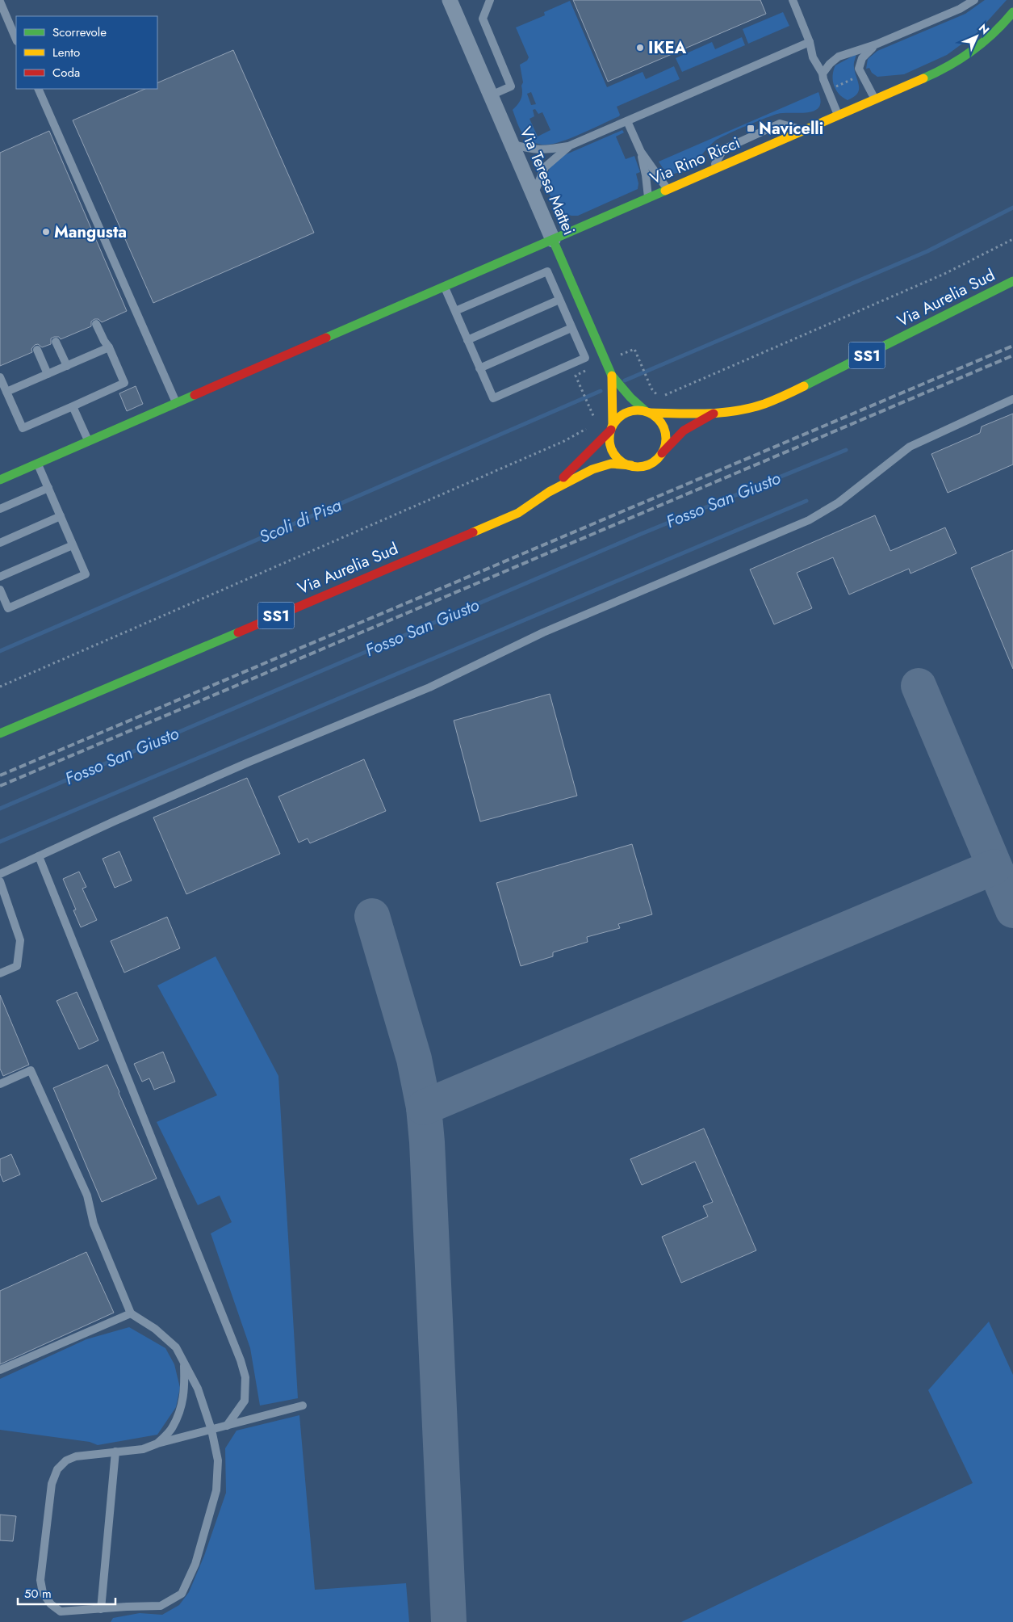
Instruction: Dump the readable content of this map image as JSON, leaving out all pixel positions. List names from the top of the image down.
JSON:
{
  "streets": {
    "main road": [
      "Via Rino Ricci",
      "Via Teresa Mattei",
      "Via Aurelia Sud",
      "SS1"
    ]
  },
  "crossings": [
    ["Via Rino Ricci", "Via Teresa Mattei"],
    ["Via Aurelia Sud", "SS1"]
  ],
  "water": ["Fosso San Giusto", "Scoli di Pisa"],
  "places": {
    "other": ["IKEA", "Mangusta"],
    "transit": ["Navicelli"]
  },
  "legend": ["Scorrevole", "Lento", "Coda"],
  "scale_bar": "50 m",
  "north": "top right"
}
